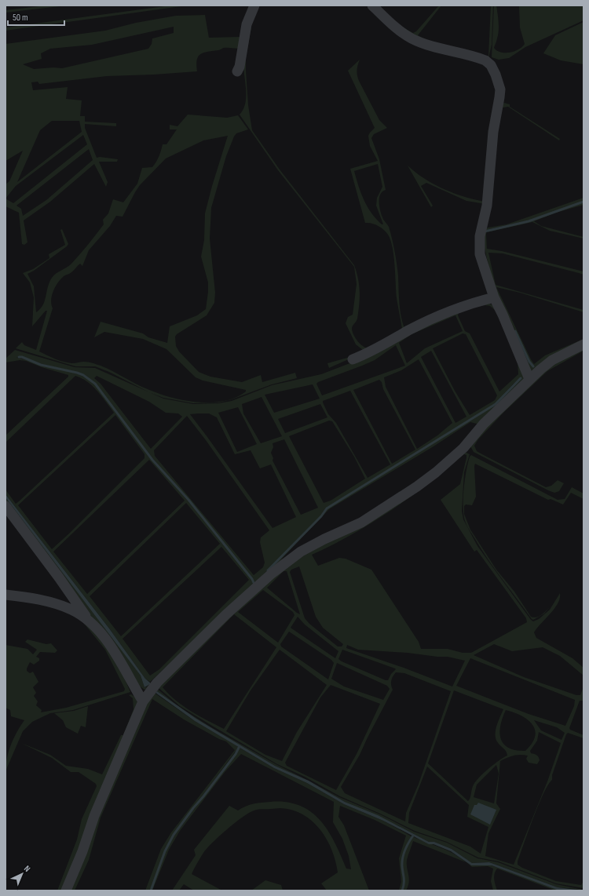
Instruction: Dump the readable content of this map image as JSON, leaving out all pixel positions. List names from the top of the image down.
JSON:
{
  "scale_bar": "50 m",
  "north": "top right"
}
